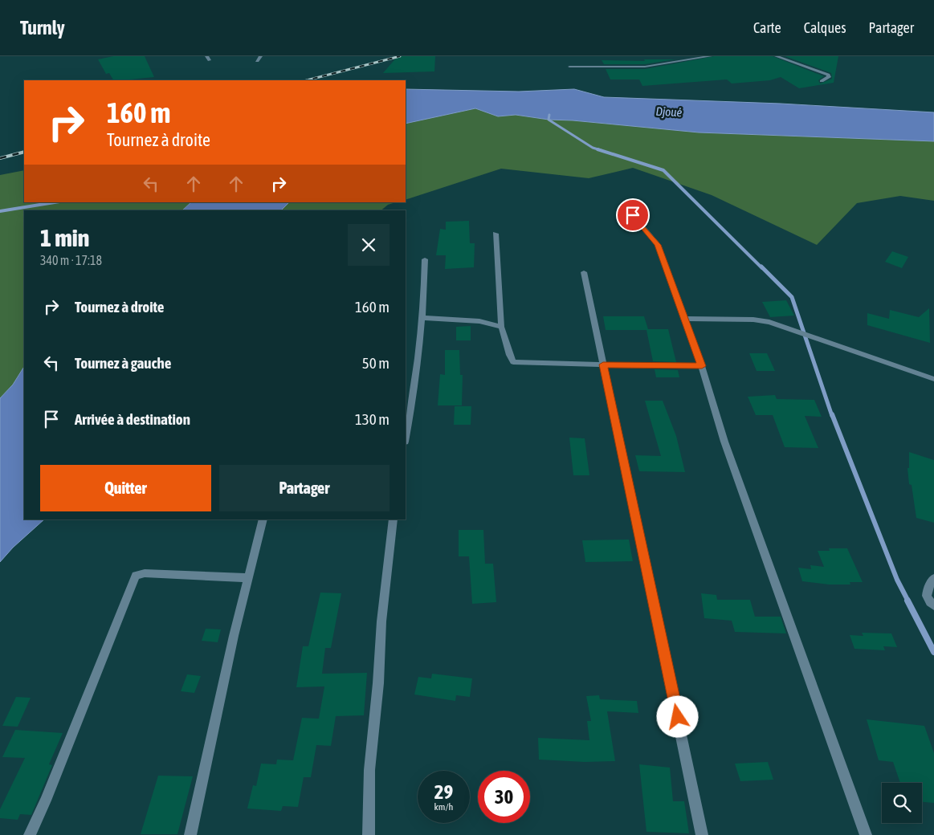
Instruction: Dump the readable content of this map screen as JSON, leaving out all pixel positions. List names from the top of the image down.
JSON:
{
  "water": ["Djoué"],
  "page": {
    "header": "Turnly",
    "nav": ["Carte", "Calques", "Partager"],
    "turn": ["160 m", "Tournez à droite"],
    "heading": ["1 min", "340 m · 17:18"],
    "list": [
      {
        "name": "Tournez à droite",
        "value": "160 m"
      },
      {
        "name": "Tournez à gauche",
        "value": "50 m"
      },
      {
        "name": "Arrivée à destination",
        "value": "130 m"
      }
    ],
    "buttons": ["Quitter", "Partager"],
    "speed": "29 km/h",
    "limit": "30"
  }
}
